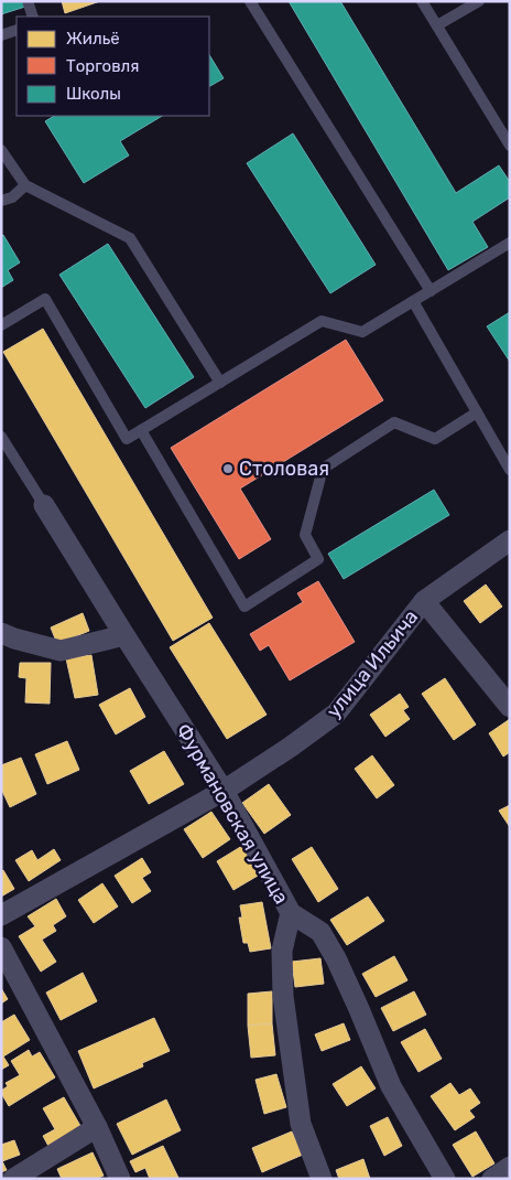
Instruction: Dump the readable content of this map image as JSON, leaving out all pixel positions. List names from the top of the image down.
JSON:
{
  "streets": {
    "street": ["улица Ильича", "Фурмановская улица"]
  },
  "crossings": [
    ["улица Ильича", "Фурмановская улица"]
  ],
  "places": ["Столовая"],
  "legend": ["Жильё", "Торговля", "Школы"]
}
